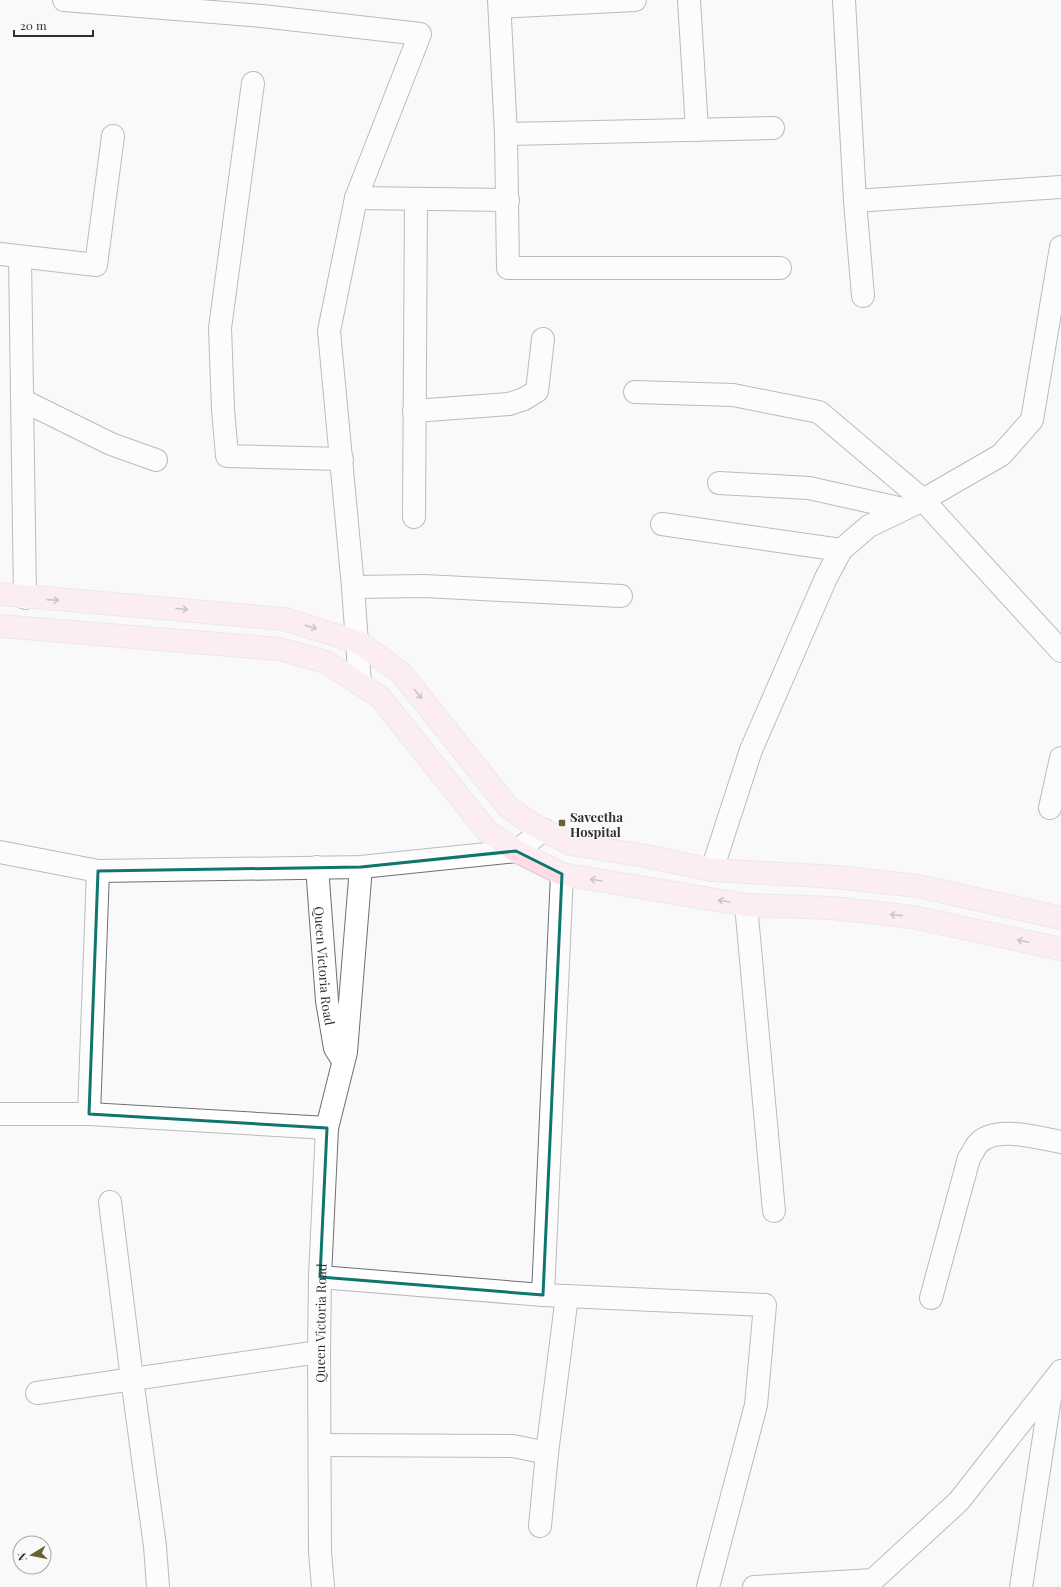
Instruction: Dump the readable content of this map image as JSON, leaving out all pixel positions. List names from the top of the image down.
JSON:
{
  "streets": {
    "street": ["Queen Victoria Road"]
  },
  "places": {
    "transit": ["Saveetha Hospital"]
  },
  "scale_bar": "20 m",
  "north": "left"
}
